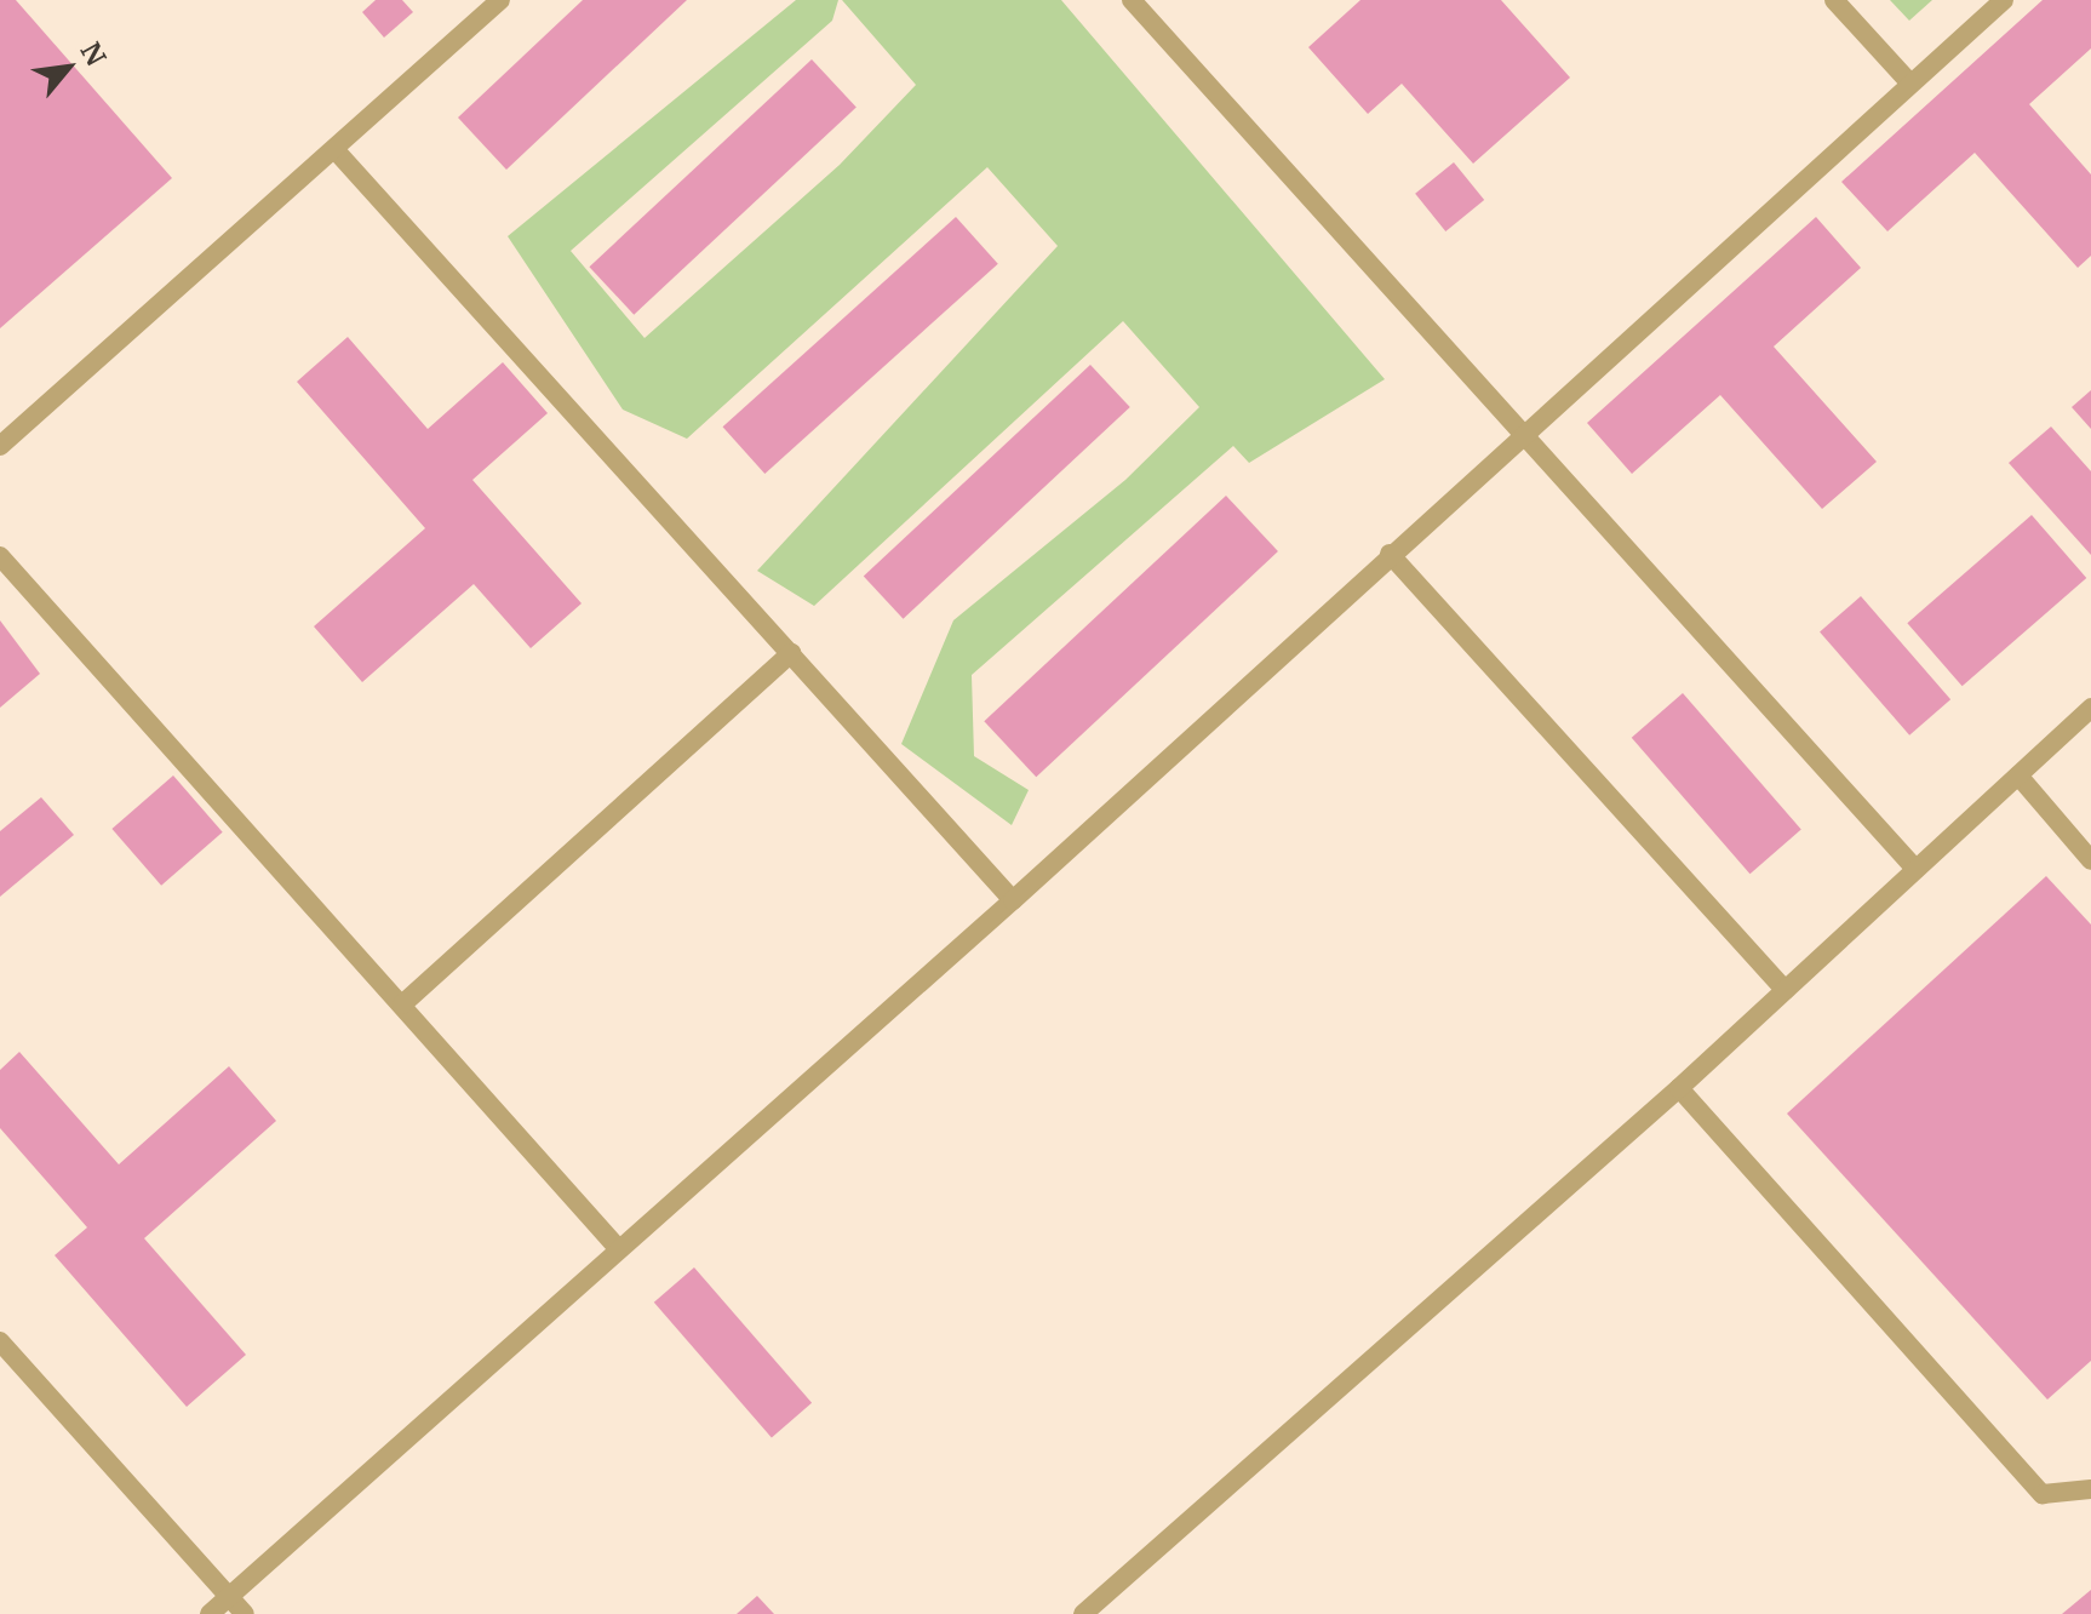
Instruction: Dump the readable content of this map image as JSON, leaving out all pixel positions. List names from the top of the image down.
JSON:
{
  "north": "top right"
}
